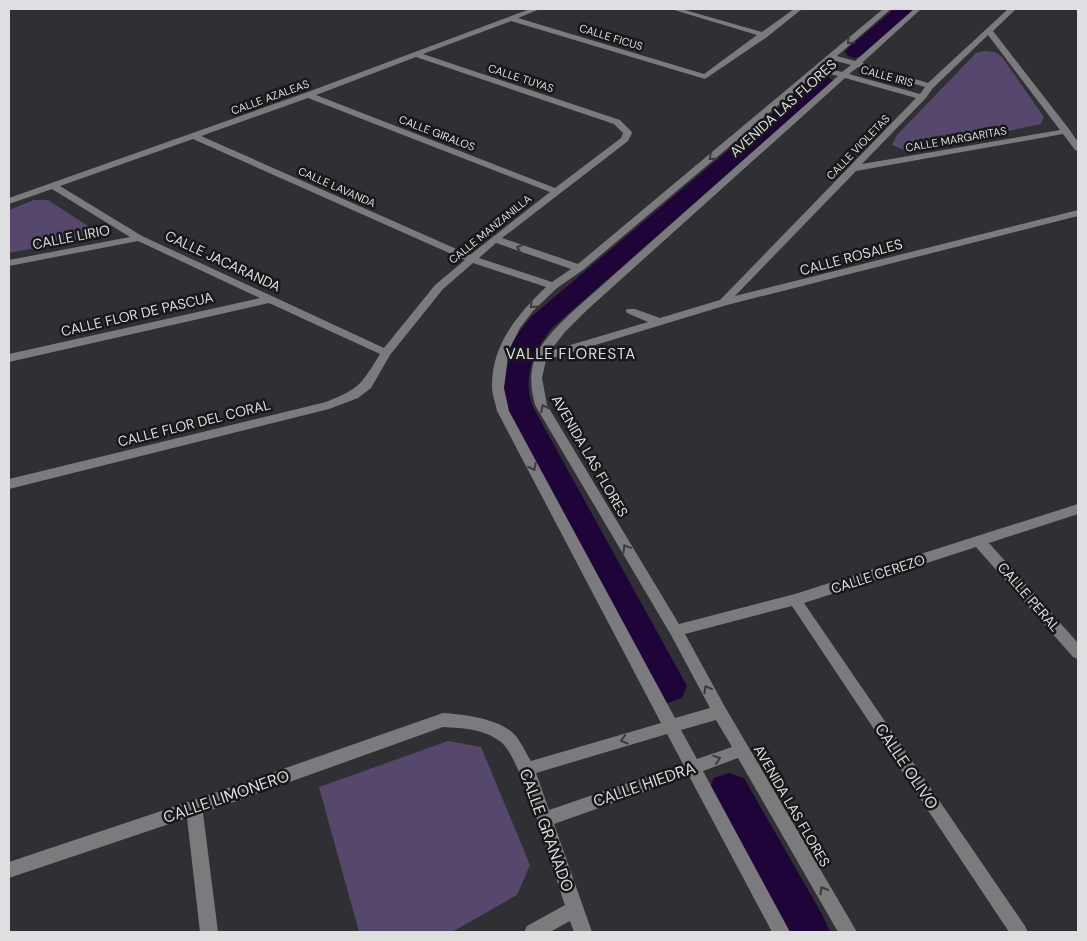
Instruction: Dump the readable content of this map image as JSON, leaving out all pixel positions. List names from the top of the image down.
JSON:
{
  "streets": {
    "street": [
      "CALLE FICUS",
      "CALLE IRIS",
      "CALLE TUYAS",
      "CALLE AZALEAS",
      "AVENIDA LAS FLORES",
      "CALLE GIRALOS",
      "CALLE MARGARITAS",
      "CALLE VIOLETAS",
      "CALLE LAVANDA",
      "CALLE MANZANILLA",
      "CALLE LIRIO",
      "CALLE ROSALES",
      "CALLE JACARANDA",
      "CALLE FLOR DE PASCUA",
      "CALLE FLOR DEL CORAL",
      "CALLE CEREZO",
      "CALLE PERAL",
      "CALLE OLIVO",
      "CALLE HIEDRA",
      "CALLE LIMONERO",
      "CALLE GRANADO"
    ]
  },
  "crossings": [
    ["CALLE FICUS", "CALLE AZALEAS"],
    ["CALLE IRIS", "AVENIDA LAS FLORES"],
    ["CALLE IRIS", "CALLE VIOLETAS"],
    ["CALLE TUYAS", "CALLE AZALEAS"],
    ["CALLE TUYAS", "CALLE MANZANILLA"],
    ["CALLE AZALEAS", "CALLE GIRALOS"],
    ["CALLE AZALEAS", "CALLE LAVANDA"],
    ["CALLE AZALEAS", "CALLE JACARANDA"],
    ["AVENIDA LAS FLORES", "CALLE LAVANDA"],
    ["AVENIDA LAS FLORES", "CALLE ROSALES"],
    ["AVENIDA LAS FLORES", "CALLE CEREZO"],
    ["AVENIDA LAS FLORES", "CALLE HIEDRA"],
    ["CALLE GIRALOS", "CALLE MANZANILLA"],
    ["CALLE MARGARITAS", "CALLE VIOLETAS"],
    ["CALLE VIOLETAS", "CALLE ROSALES"],
    ["CALLE LAVANDA", "CALLE MANZANILLA"],
    ["CALLE MANZANILLA", "CALLE JACARANDA"],
    ["CALLE MANZANILLA", "CALLE FLOR DEL CORAL"],
    ["CALLE LIRIO", "CALLE JACARANDA"],
    ["CALLE JACARANDA", "CALLE FLOR DE PASCUA"],
    ["CALLE CEREZO", "CALLE PERAL"],
    ["CALLE CEREZO", "CALLE OLIVO"],
    ["CALLE HIEDRA", "CALLE GRANADO"],
    ["CALLE LIMONERO", "CALLE GRANADO"]
  ],
  "districts": ["VALLE FLORESTA"]
}
